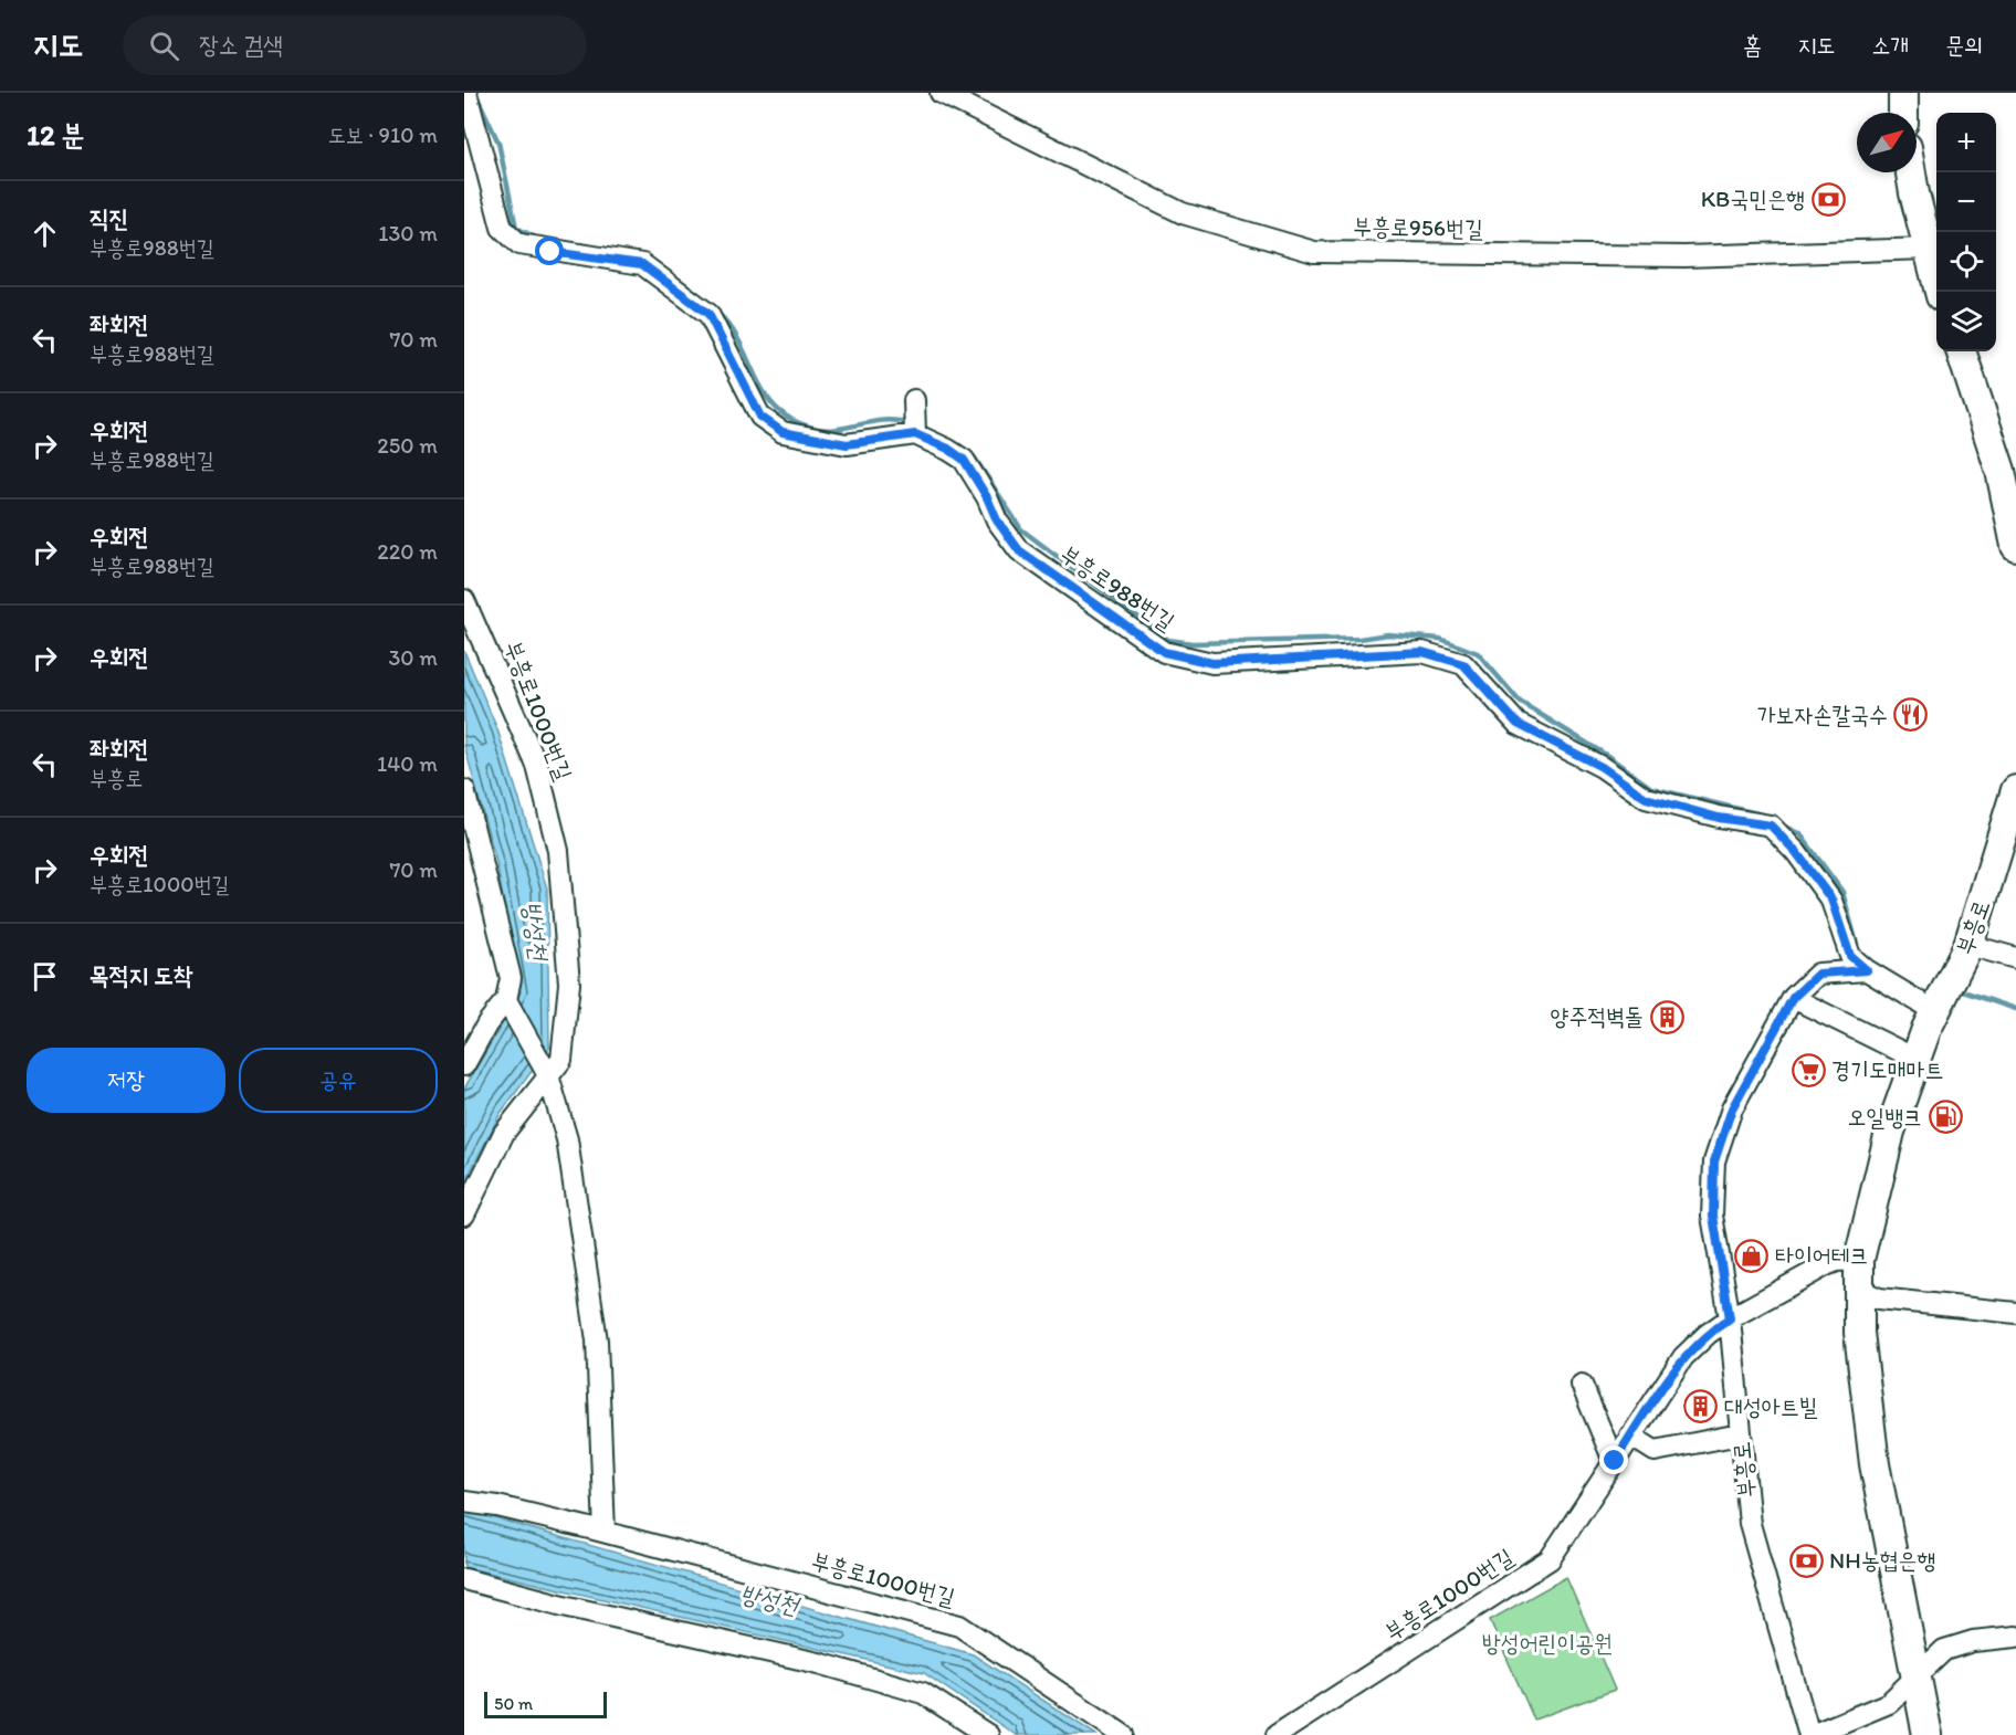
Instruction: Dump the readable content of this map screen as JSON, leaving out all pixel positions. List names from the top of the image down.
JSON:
{
  "streets": {
    "main road": ["부흥로"],
    "street": ["부흥로956번길", "부흥로988번길", "부흥로1000번길"]
  },
  "crossings": [
    ["부흥로988번길", "부흥로"],
    ["부흥로1000번길", "부흥로"]
  ],
  "water": ["방성천"],
  "parks": ["방성어린이공원"],
  "places": {
    "bank": ["KB국민은행", "NH농협은행"],
    "restaurant": ["가보자손칼국수"],
    "building": ["양주적벽돌", "대성아트빌"],
    "supermarket": ["경기도매마트"],
    "fuel station": ["오일뱅크"],
    "shop": ["타이어테크"]
  },
  "scale_bar": "50 m",
  "north": "top right",
  "page": {
    "header": "지도",
    "search": "장소 검색",
    "nav": [
      "홈",
      "지도",
      "소개",
      "문의"
    ],
    "heading": ["12 분", "도보 · 910 m"],
    "map_buttons": ["+", "−"],
    "list": [
      ["직진", "부흥로988번길", "130 m"],
      ["좌회전", "부흥로988번길", "70 m"],
      ["우회전", "부흥로988번길", "250 m"],
      ["우회전", "부흥로988번길", "220 m"],
      ["우회전", "30 m"],
      ["좌회전", "부흥로", "140 m"],
      ["우회전", "부흥로1000번길", "70 m"],
      "목적지 도착"
    ],
    "buttons": ["저장", "공유"],
    "scale": "50 m"
  }
}
